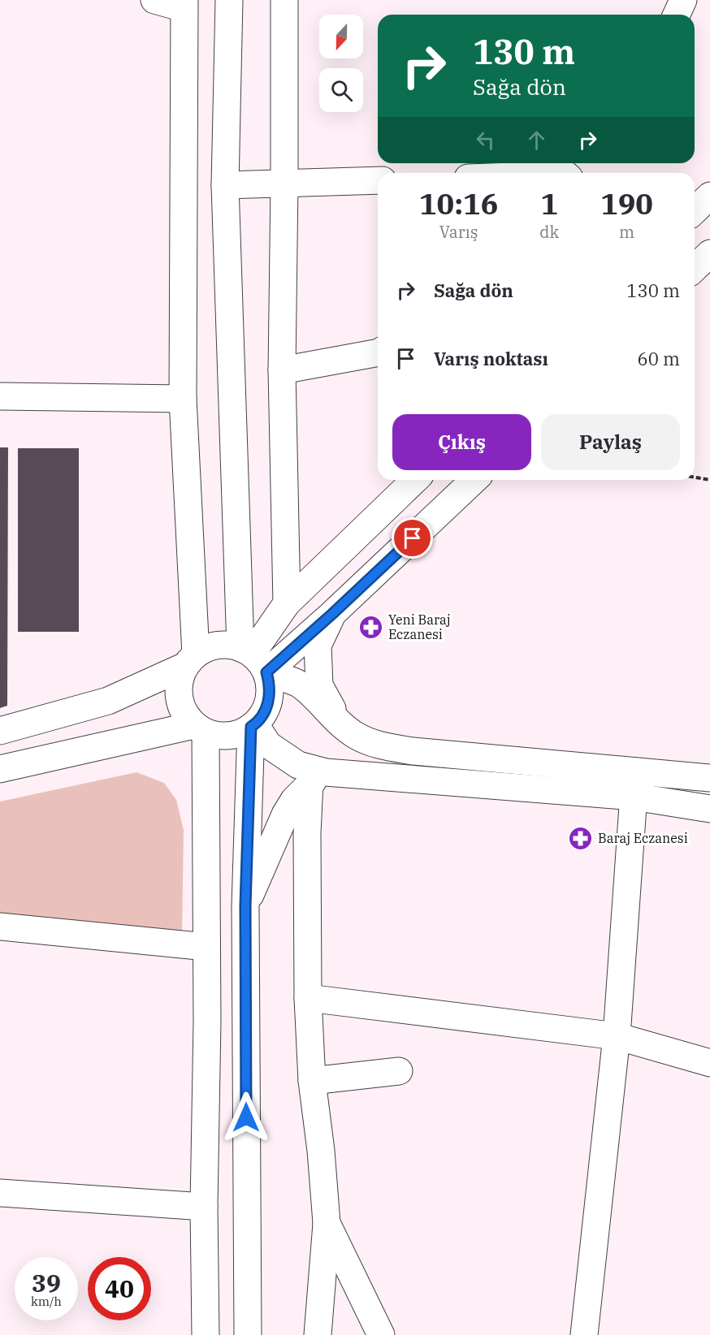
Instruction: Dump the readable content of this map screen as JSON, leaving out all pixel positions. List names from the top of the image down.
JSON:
{
  "places": {
    "pharmacy": ["Yeni Baraj Eczanesi", "Baraj Eczanesi"]
  },
  "north": "bottom",
  "page": {
    "turn": ["130 m", "Sağa dön"],
    "eta": [
      "10:16",
      "Varış",
      "1",
      "dk",
      "190",
      "m"
    ],
    "list": [
      {
        "name": "Sağa dön",
        "value": "130 m"
      },
      {
        "name": "Varış noktası",
        "value": "60 m"
      }
    ],
    "buttons": ["Çıkış", "Paylaş"],
    "speed": "39 km/h",
    "limit": "40"
  }
}
